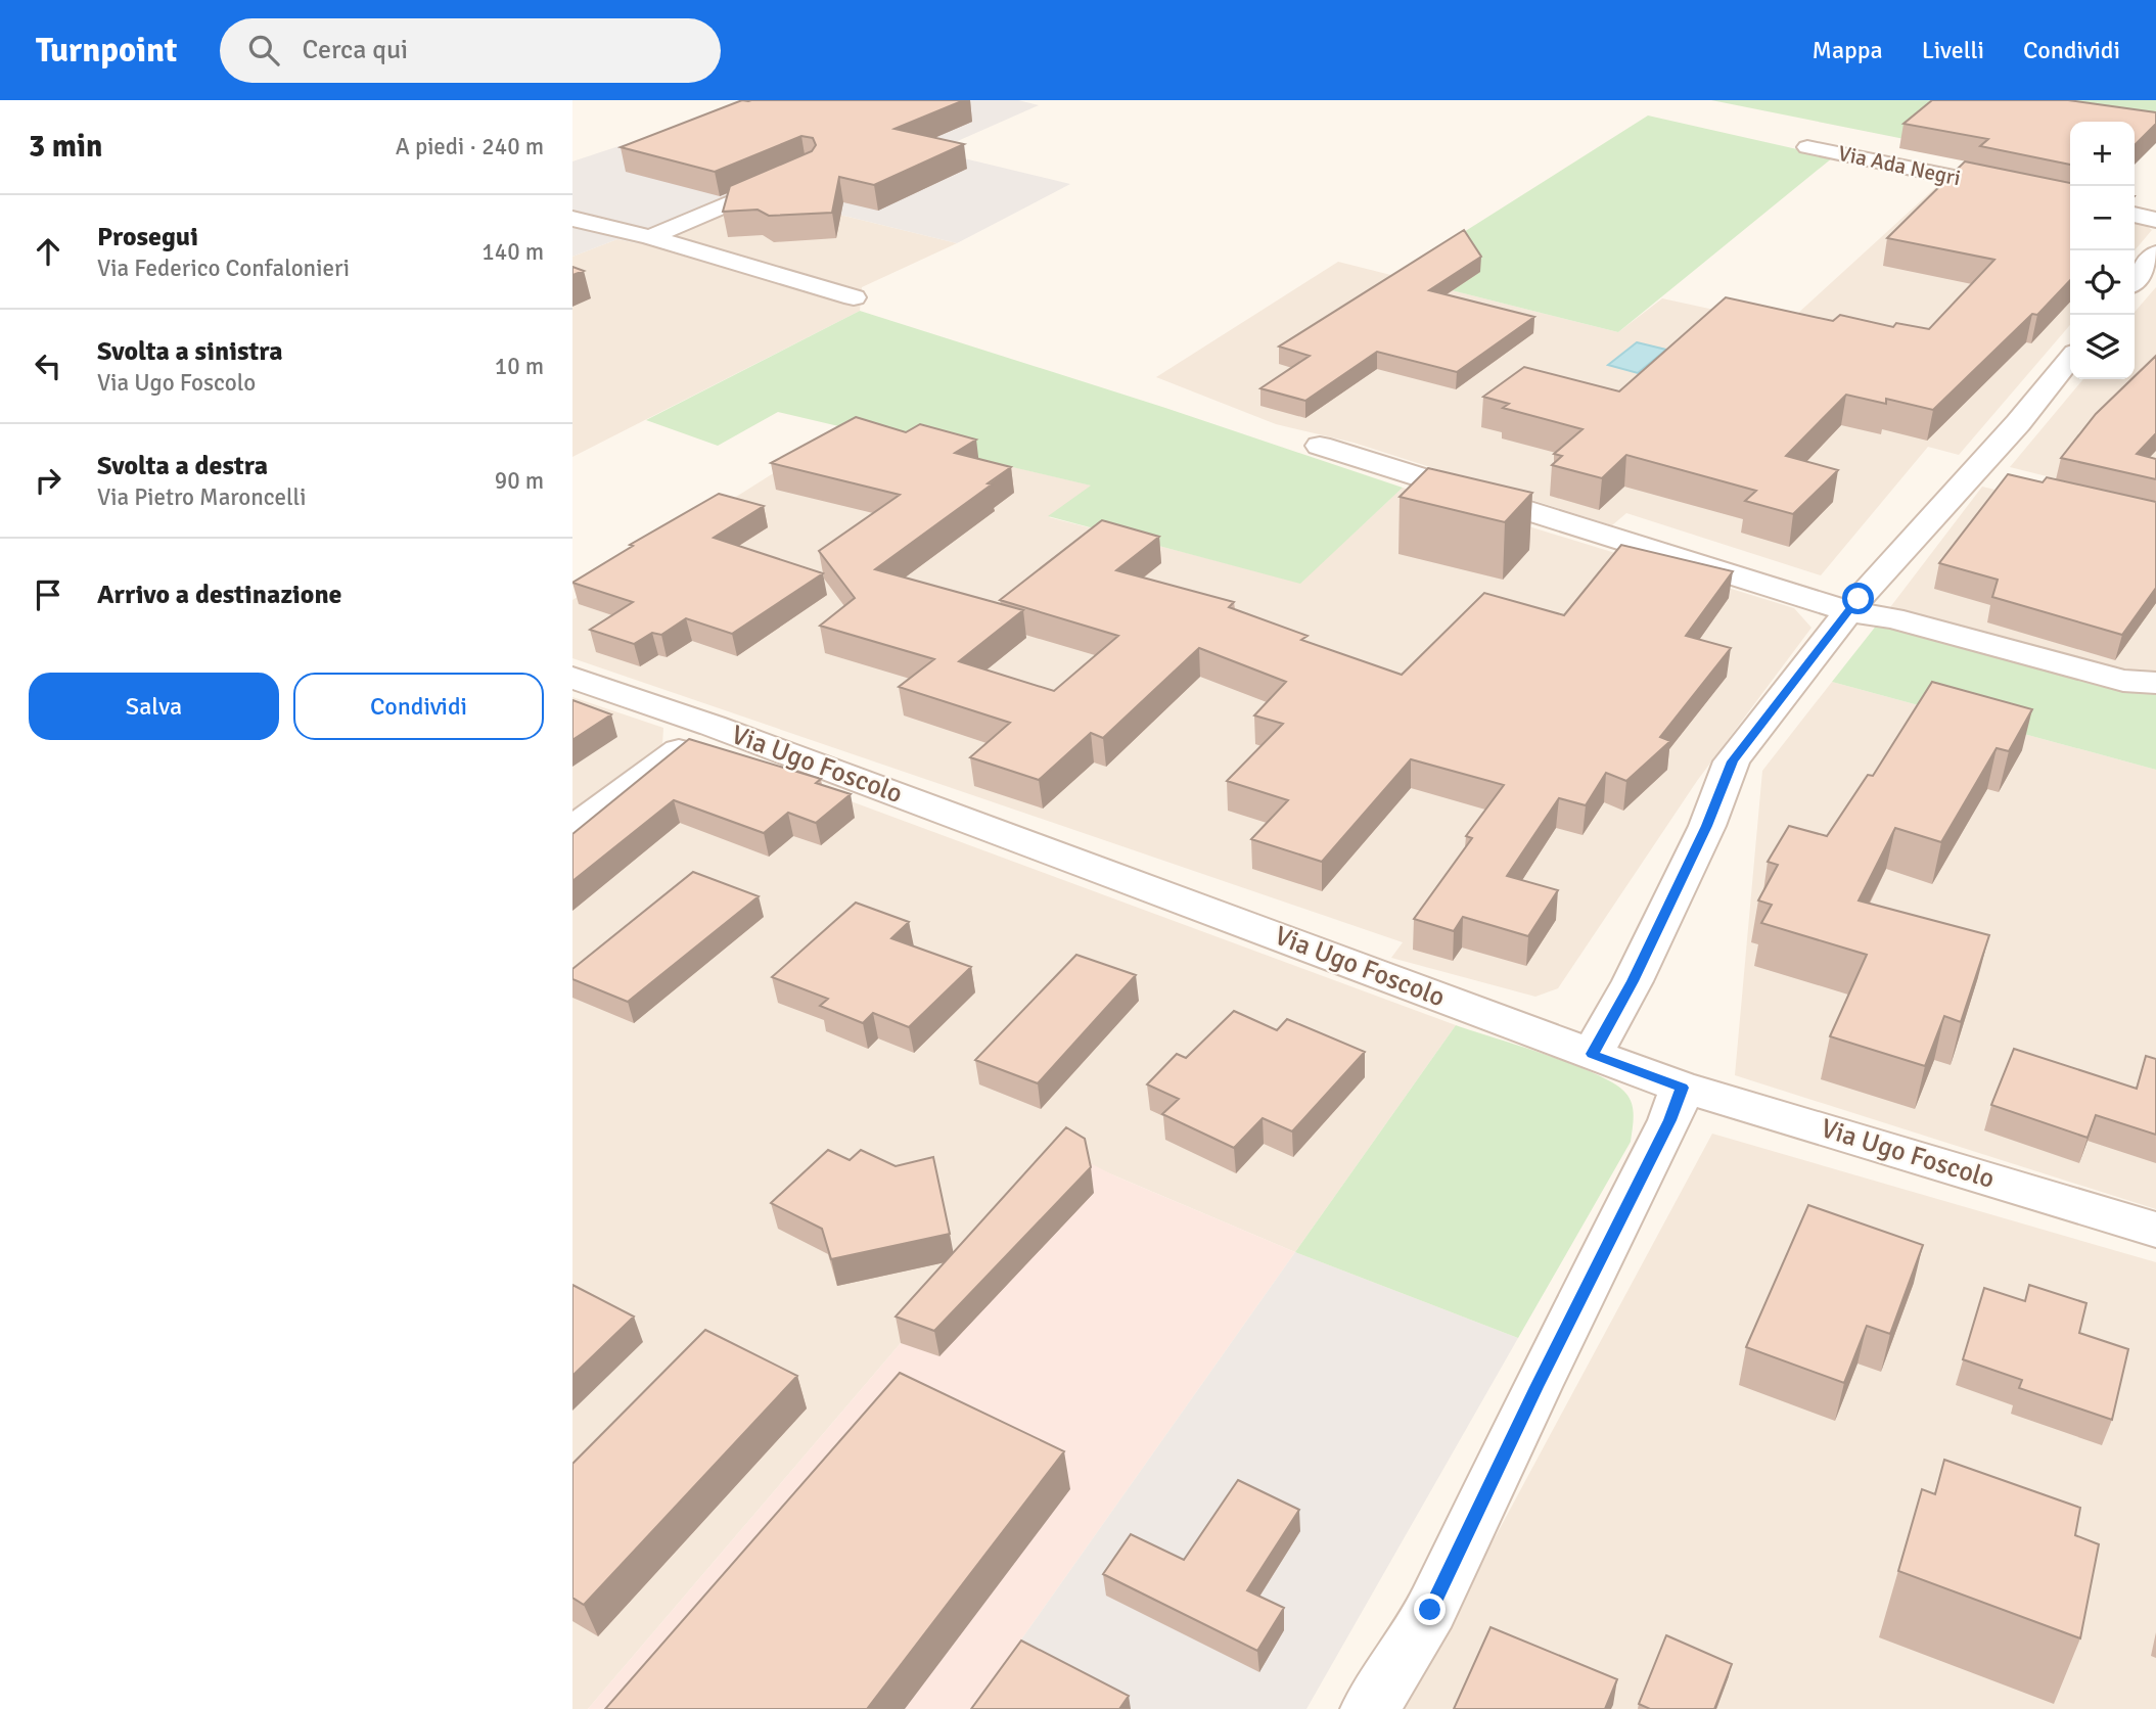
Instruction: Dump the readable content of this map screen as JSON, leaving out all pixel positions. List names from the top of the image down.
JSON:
{
  "streets": {
    "street": ["Via Ada Negri", "Via Ugo Foscolo"]
  },
  "page": {
    "header": "Turnpoint",
    "search": "Cerca qui",
    "nav": ["Mappa", "Livelli", "Condividi"],
    "heading": ["3 min", "A piedi · 240 m"],
    "map_buttons": ["+", "−"],
    "list": [
      ["Prosegui", "Via Federico Confalonieri", "140 m"],
      ["Svolta a sinistra", "Via Ugo Foscolo", "10 m"],
      ["Svolta a destra", "Via Pietro Maroncelli", "90 m"],
      "Arrivo a destinazione"
    ],
    "buttons": ["Salva", "Condividi"]
  }
}
